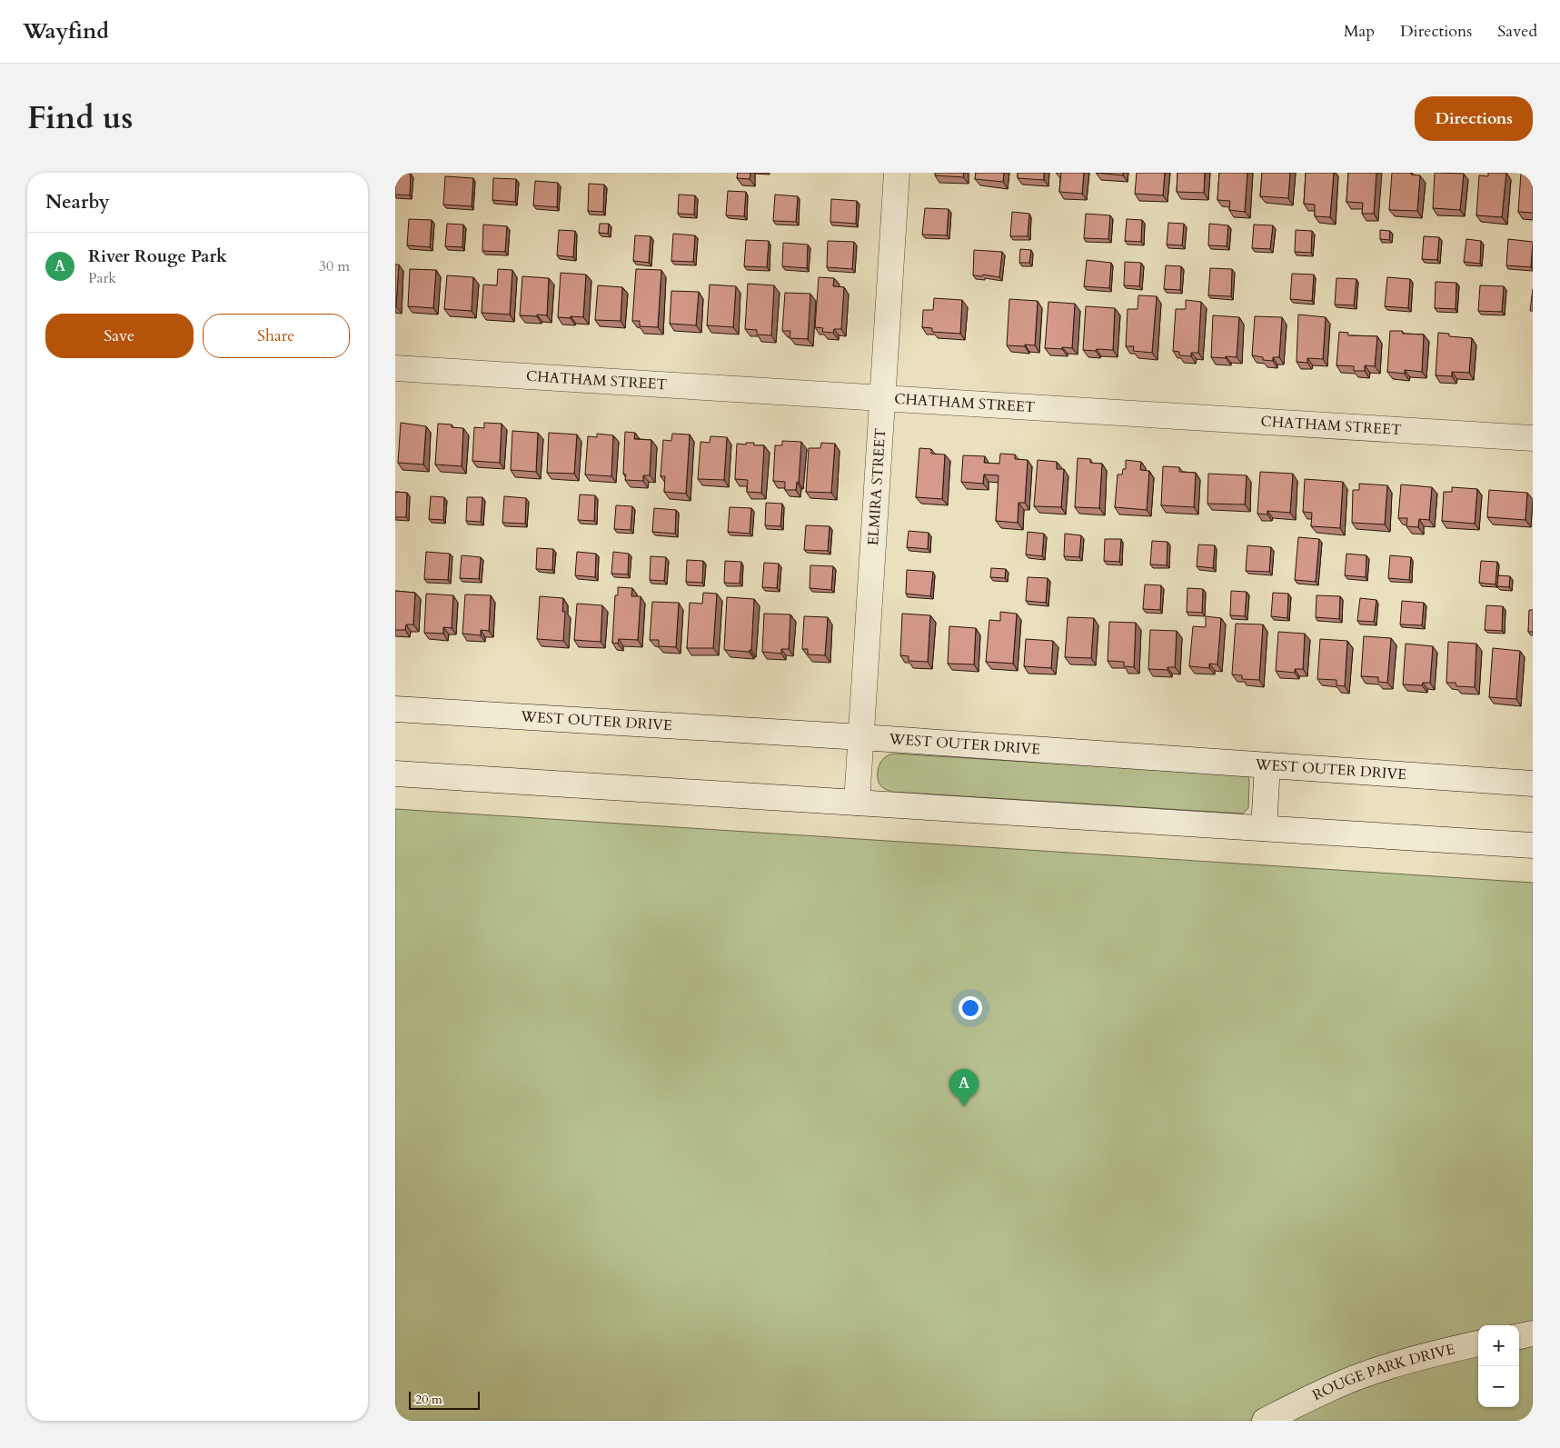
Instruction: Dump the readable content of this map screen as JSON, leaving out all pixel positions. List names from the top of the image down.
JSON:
{
  "streets": {
    "main road": [
      "CHATHAM STREET",
      "ELMIRA STREET",
      "WEST OUTER DRIVE",
      "ROUGE PARK DRIVE"
    ]
  },
  "crossings": [
    ["CHATHAM STREET", "ELMIRA STREET"],
    ["ELMIRA STREET", "WEST OUTER DRIVE"]
  ],
  "scale_bar": "20 m",
  "page": {
    "header": "Wayfind",
    "nav": ["Map", "Directions", "Saved"],
    "title": "Find us",
    "buttons": [
      "Directions",
      ["Save", "Share"]
    ],
    "heading": "Nearby",
    "list": [
      {
        "mark": "A",
        "name": "River Rouge Park",
        "note": "Park",
        "value": "30 m"
      }
    ],
    "pins": "A",
    "map_buttons": ["+", "−"],
    "scale": "20 m"
  }
}
